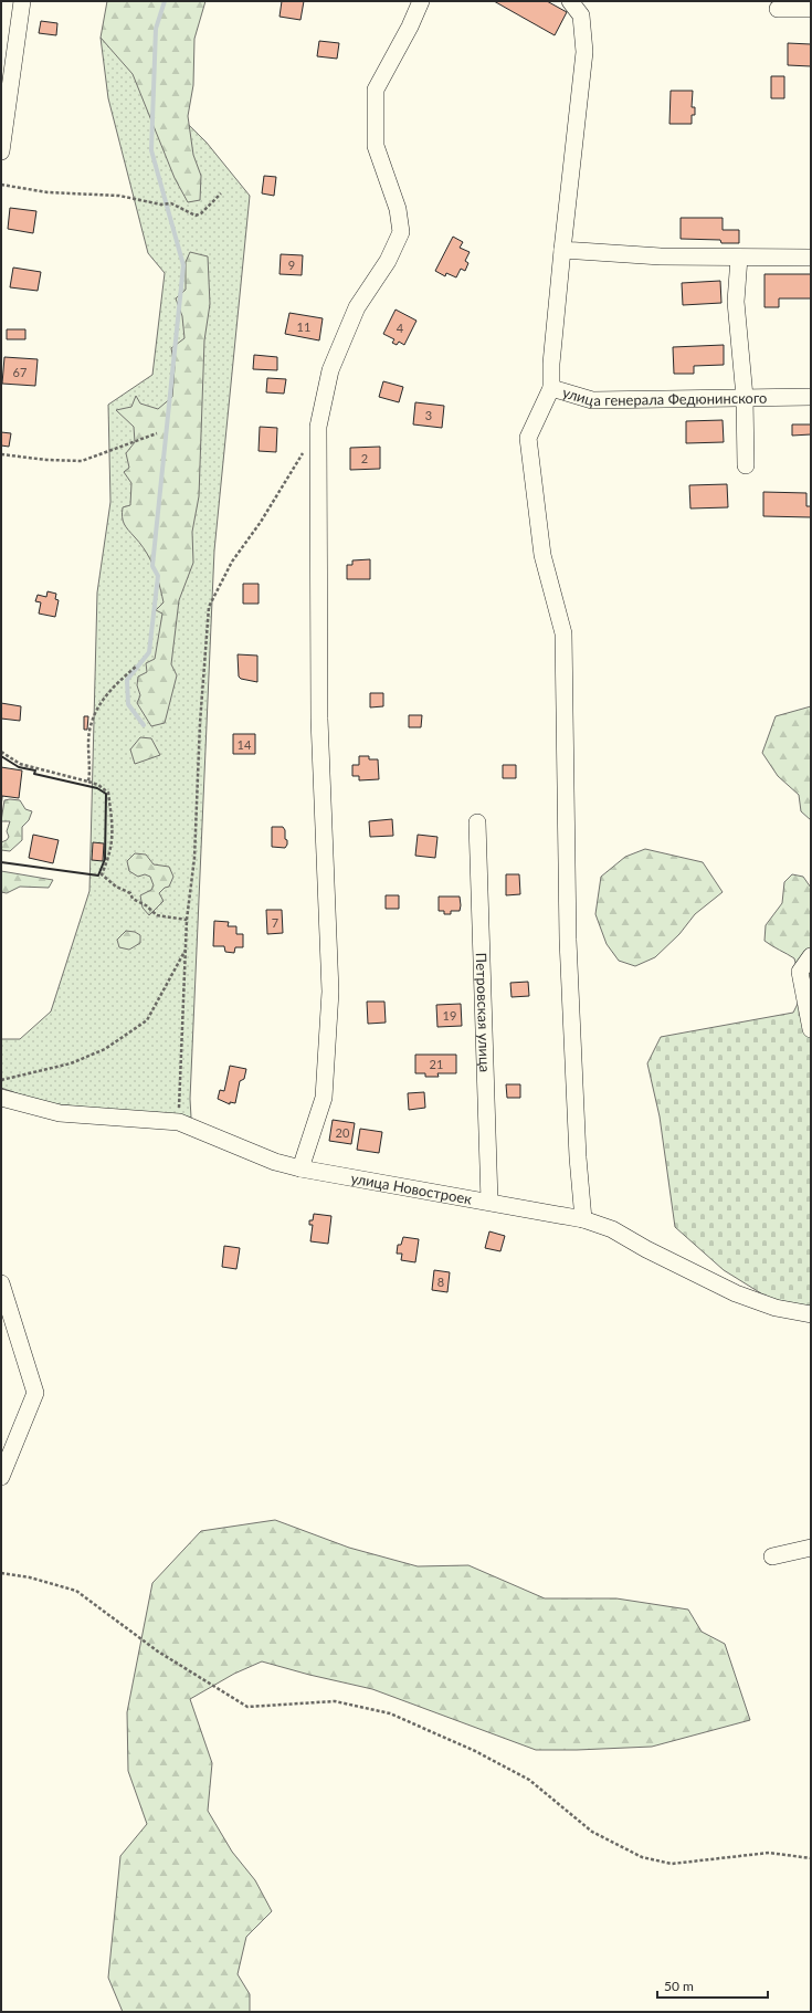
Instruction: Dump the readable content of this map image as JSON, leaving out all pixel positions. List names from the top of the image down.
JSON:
{
  "streets": {
    "street": ["улица генерала Федюнинского", "Петровская улица", "улица Новостроек"]
  },
  "crossings": [
    ["Петровская улица", "улица Новостроек"]
  ],
  "house_numbers": [
    "9",
    "11",
    "4",
    "67",
    "3",
    "2",
    "14",
    "7",
    "19",
    "21",
    "20",
    "8"
  ],
  "scale_bar": "50 m"
}
